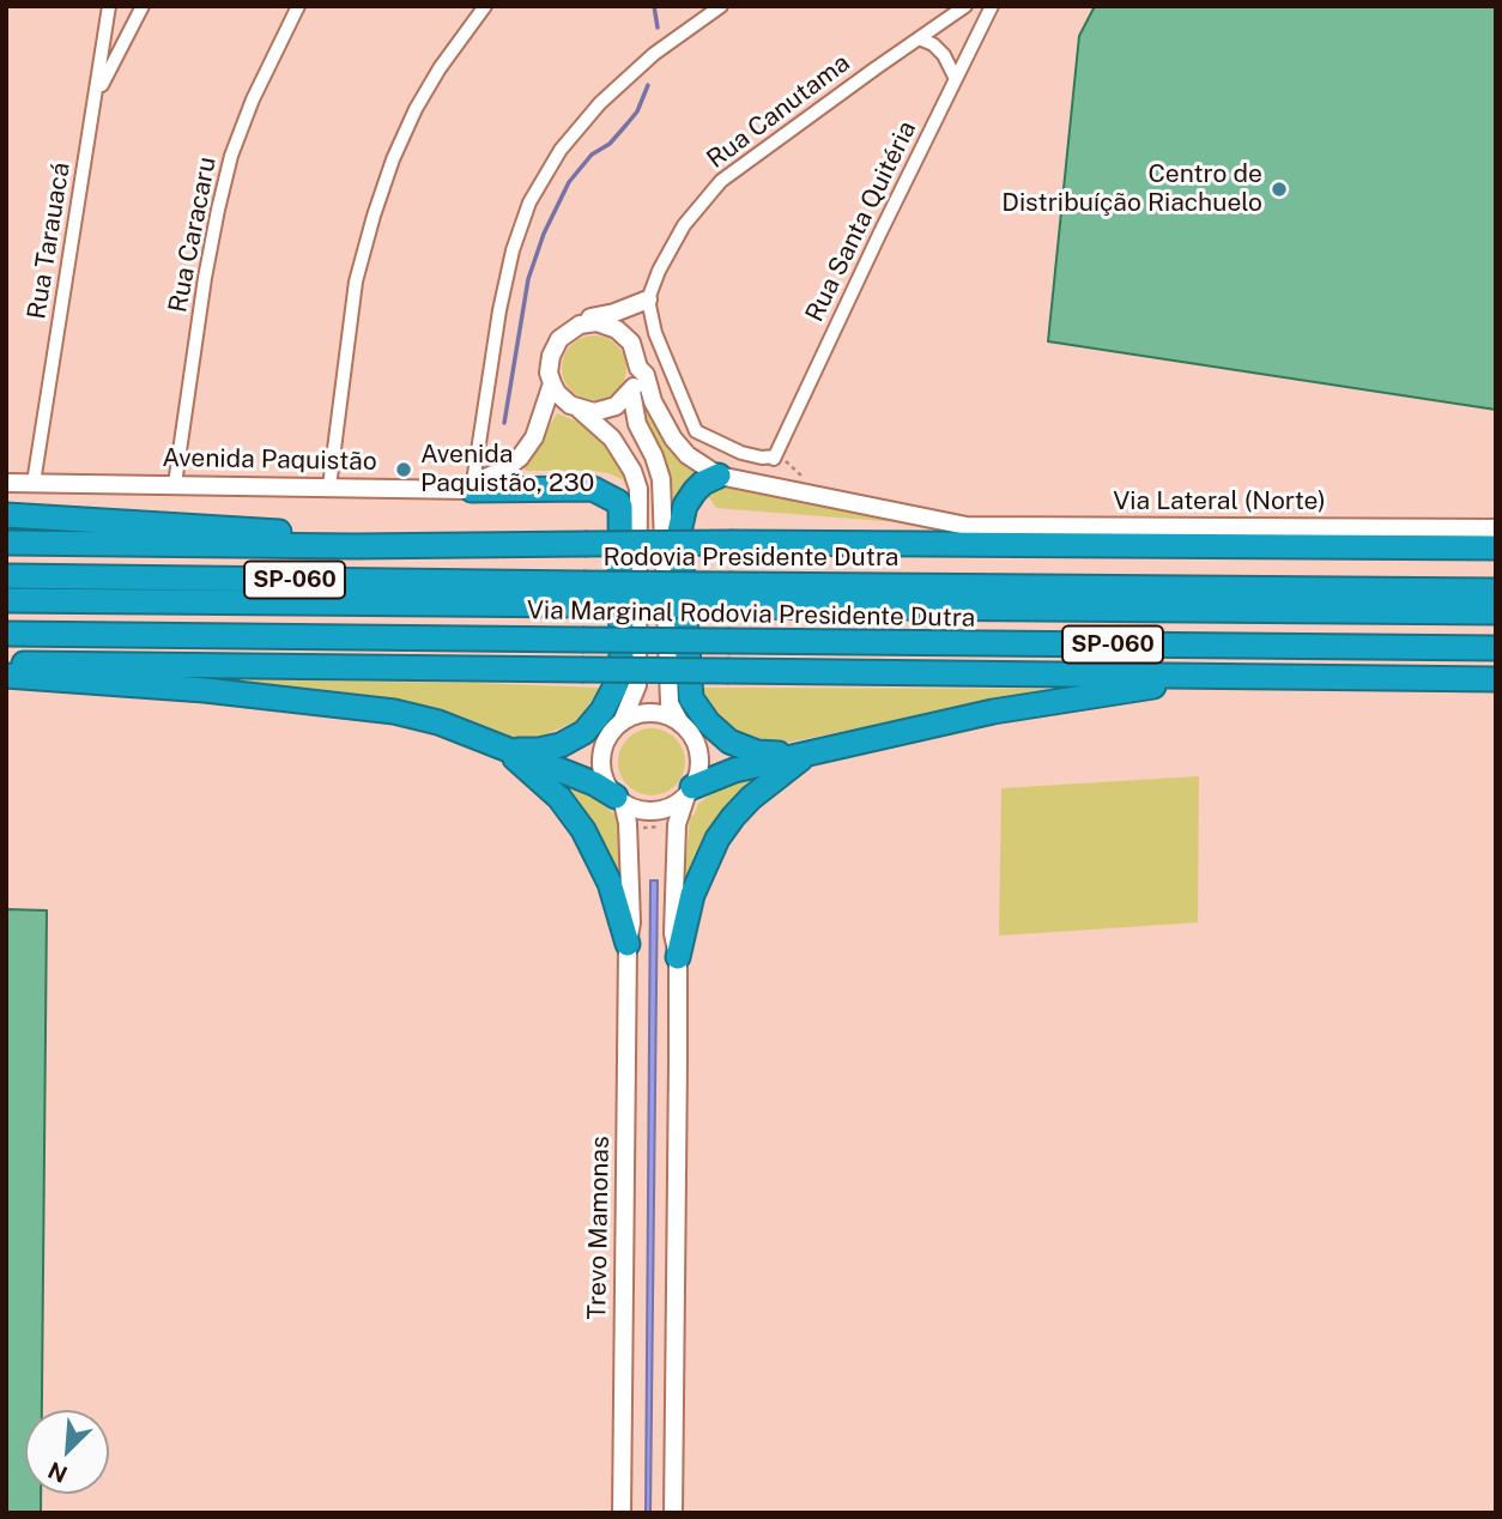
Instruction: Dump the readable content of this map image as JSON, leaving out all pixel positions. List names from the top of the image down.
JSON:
{
  "streets": {
    "highway": ["Rodovia Presidente Dutra", "SP-060", "Via Marginal Rodovia Presidente Dutra"],
    "main road": ["Avenida Paquistão", "Via Lateral (Norte)", "Trevo Mamonas"],
    "street": [
      "Rua Canutama",
      "Rua Santa Quitéria",
      "Rua Caracaru",
      "Rua Tarauacá"
    ]
  },
  "crossings": [
    ["Rua Caracaru", "Avenida Paquistão"],
    ["Rua Tarauacá", "Avenida Paquistão"]
  ],
  "places": ["Centro de Distribuíção Riachuelo", "Avenida Paquistão, 230"],
  "north": "bottom left"
}
